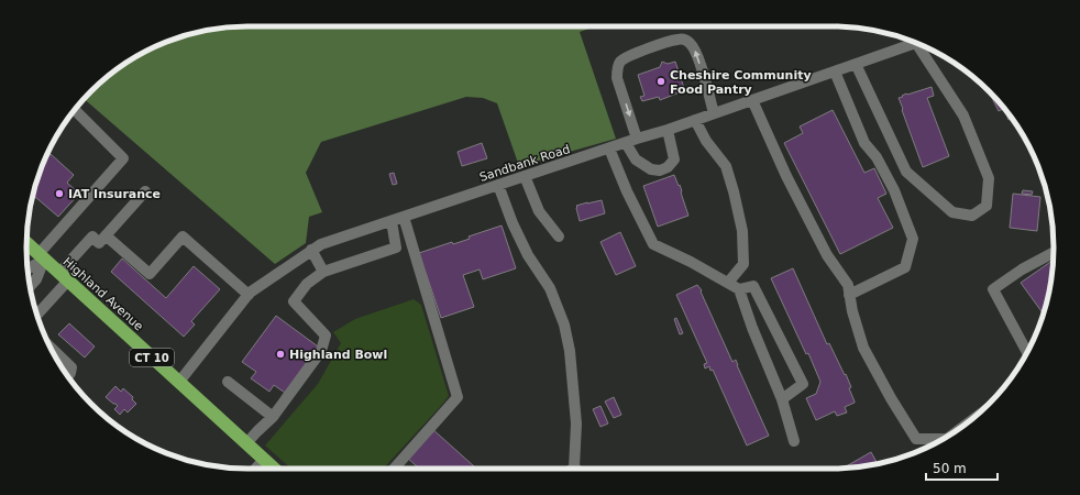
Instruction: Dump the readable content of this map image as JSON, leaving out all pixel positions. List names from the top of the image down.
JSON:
{
  "streets": {
    "highway": ["Highland Avenue", "CT 10"],
    "street": ["Sandbank Road"]
  },
  "crossings": [
    ["Sandbank Road", "Highland Avenue"]
  ],
  "places": ["Cheshire Community Food Pantry", "IAT Insurance", "Highland Bowl"],
  "scale_bar": "50 m"
}
